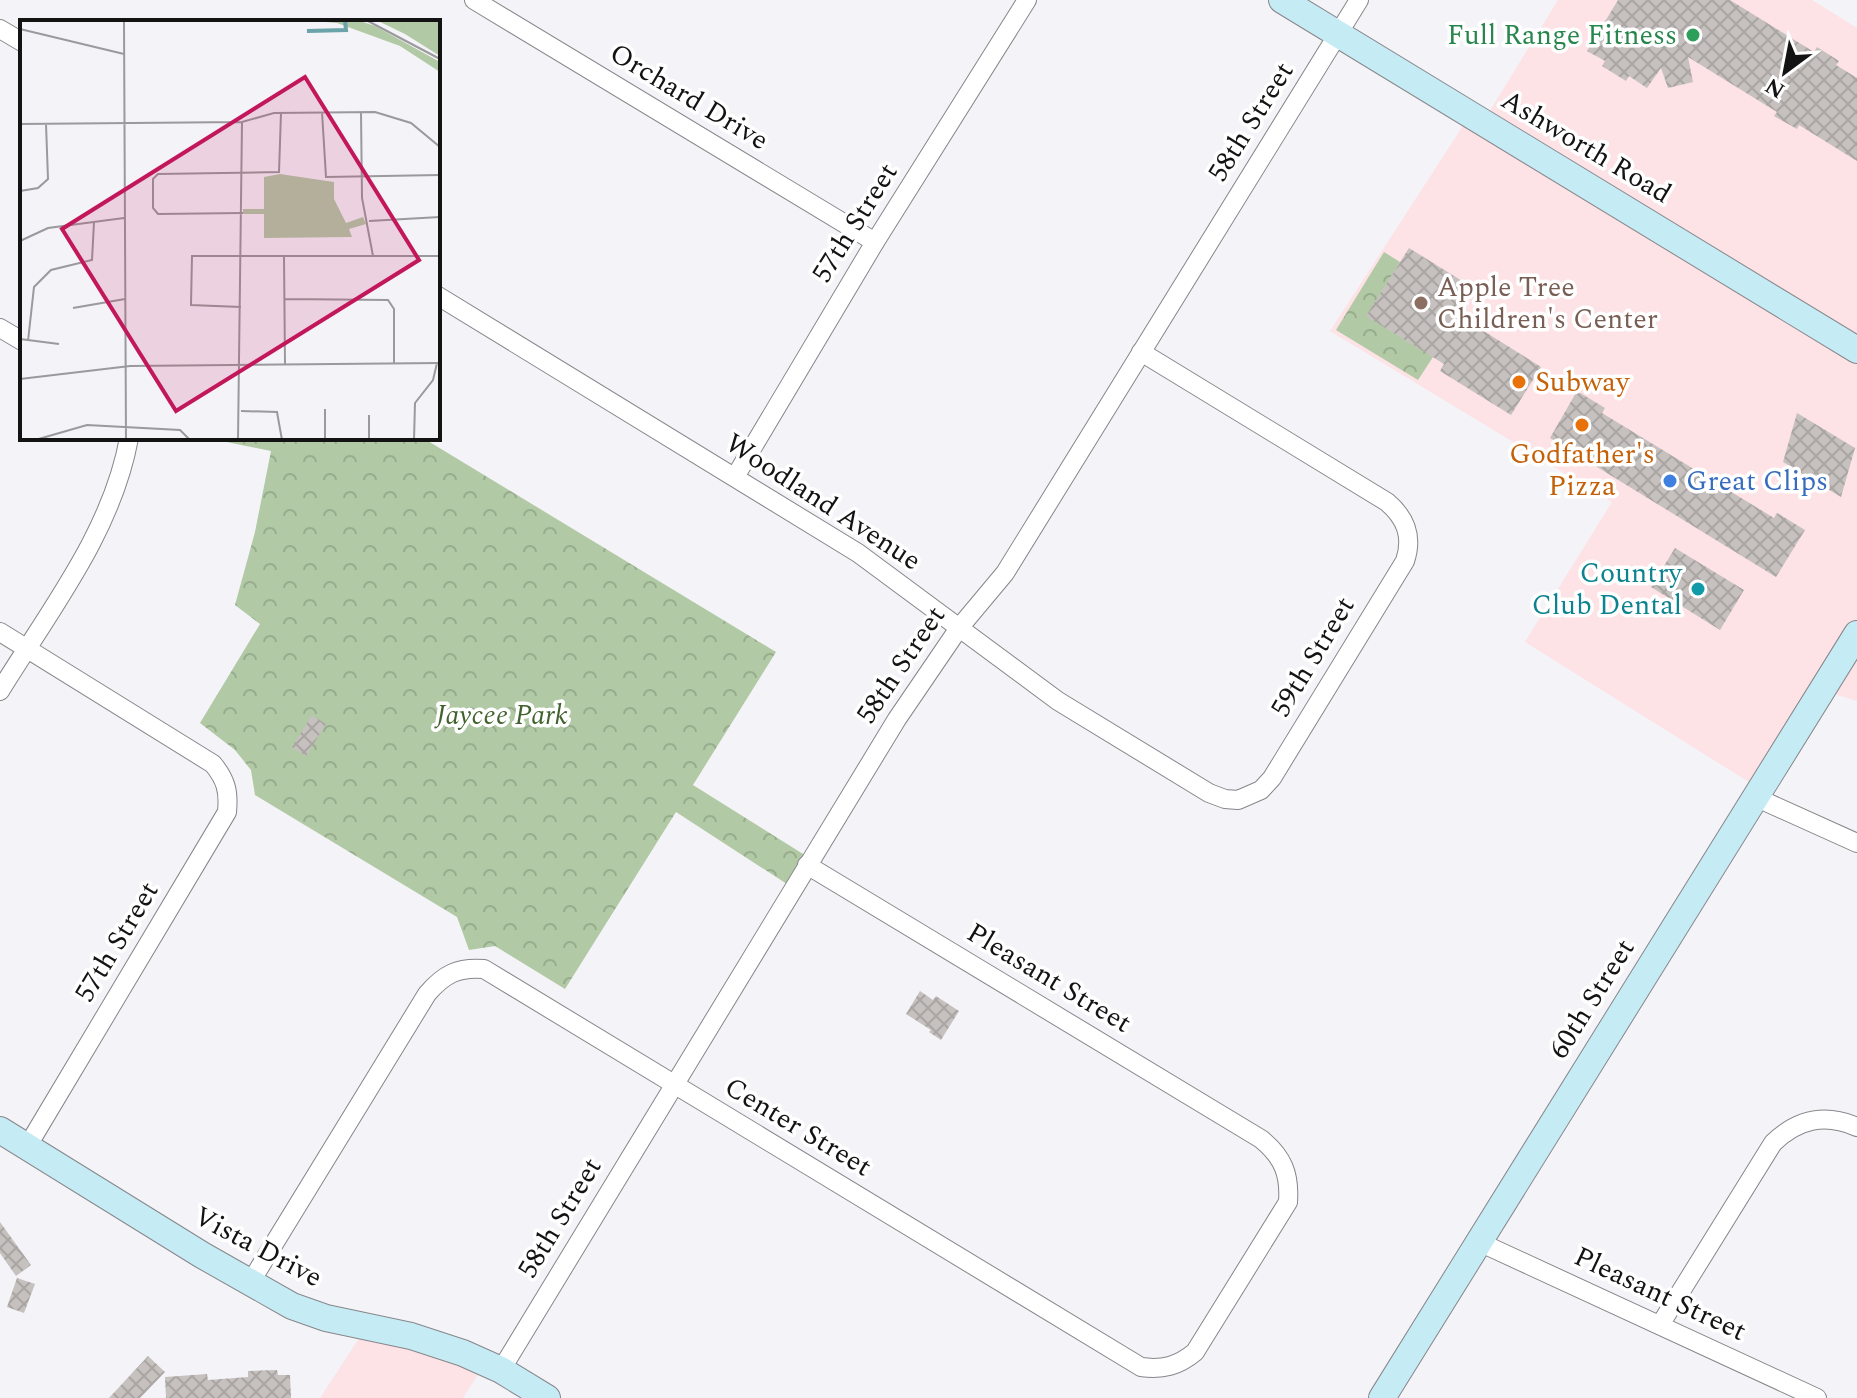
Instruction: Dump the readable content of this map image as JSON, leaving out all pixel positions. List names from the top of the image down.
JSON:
{
  "streets": {
    "main road": ["Ashworth Road", "60th Street", "Vista Drive"],
    "street": [
      "Orchard Drive",
      "58th Street",
      "57th Street",
      "Woodland Avenue",
      "59th Street",
      "Pleasant Street",
      "Center Street"
    ]
  },
  "crossings": [
    ["Orchard Drive", "57th Street"],
    ["58th Street", "Ashworth Road"],
    ["58th Street", "Woodland Avenue"],
    ["58th Street", "59th Street"],
    ["58th Street", "Pleasant Street"],
    ["58th Street", "Center Street"],
    ["58th Street", "Vista Drive"],
    ["57th Street", "Woodland Avenue"],
    ["57th Street", "Vista Drive"],
    ["Woodland Avenue", "59th Street"],
    ["Pleasant Street", "60th Street"],
    ["Pleasant Street", "Center Street"],
    ["Center Street", "Vista Drive"]
  ],
  "parks": ["Jaycee Park"],
  "places": [
    "Full Range Fitness",
    "Apple Tree Children's Center",
    "Subway",
    "Godfather's Pizza",
    "Great Clips",
    "Country Club Dental"
  ],
  "north": "bottom left"
}
